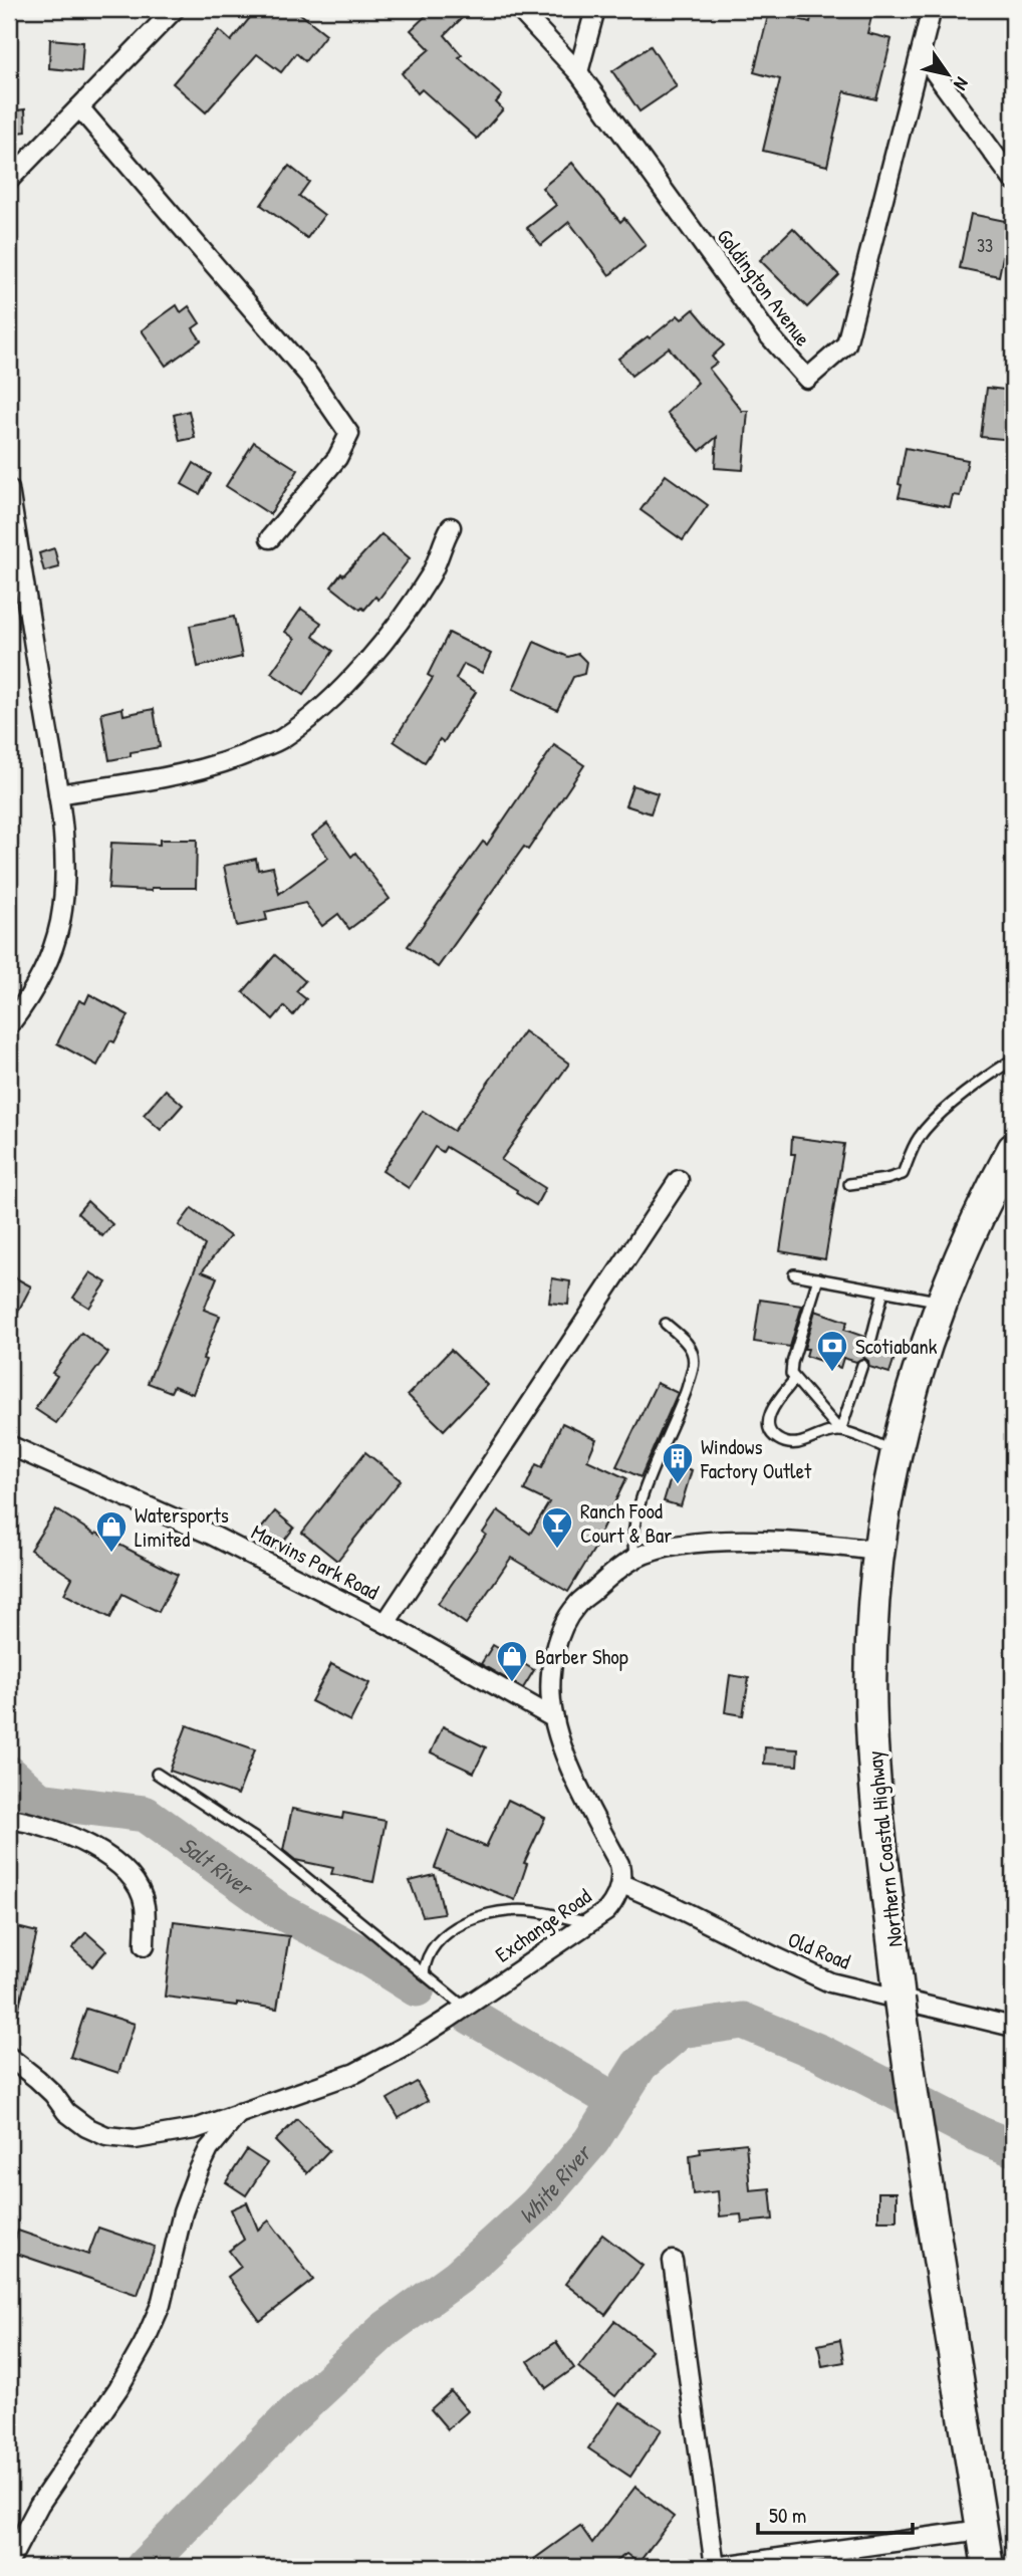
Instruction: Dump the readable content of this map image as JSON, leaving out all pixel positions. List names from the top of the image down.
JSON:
{
  "streets": {
    "main road": ["Northern Coastal Highway"],
    "street": [
      "Goldington Avenue",
      "Marvins Park Road",
      "Exchange Road",
      "Old Road"
    ]
  },
  "crossings": [
    ["Exchange Road", "Old Road"]
  ],
  "water": ["Salt River", "White River"],
  "places": {
    "bank": ["Scotiabank"],
    "building": ["Windows Factory Outlet"],
    "bar": ["Ranch Food Court & Bar"],
    "shop": ["Watersports Limited", "Barber Shop"]
  },
  "house_numbers": ["33"],
  "scale_bar": "50 m",
  "north": "bottom right"
}
